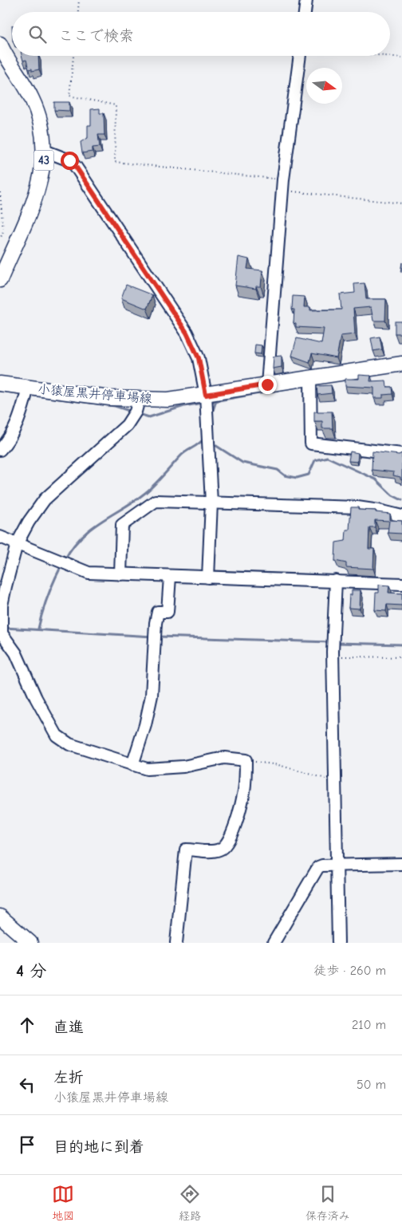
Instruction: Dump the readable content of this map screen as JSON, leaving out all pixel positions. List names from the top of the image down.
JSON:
{
  "streets": {
    "main road": ["43", "小猿屋黒井停車場線"]
  },
  "north": "right",
  "page": {
    "search": "ここで検索",
    "heading": ["4 分", "徒歩 · 260 m"],
    "list": [
      ["直進", "210 m"],
      ["左折", "小猿屋黒井停車場線", "50 m"],
      "目的地に到着"
    ],
    "nav": ["地図", "経路", "保存済み"]
  }
}
